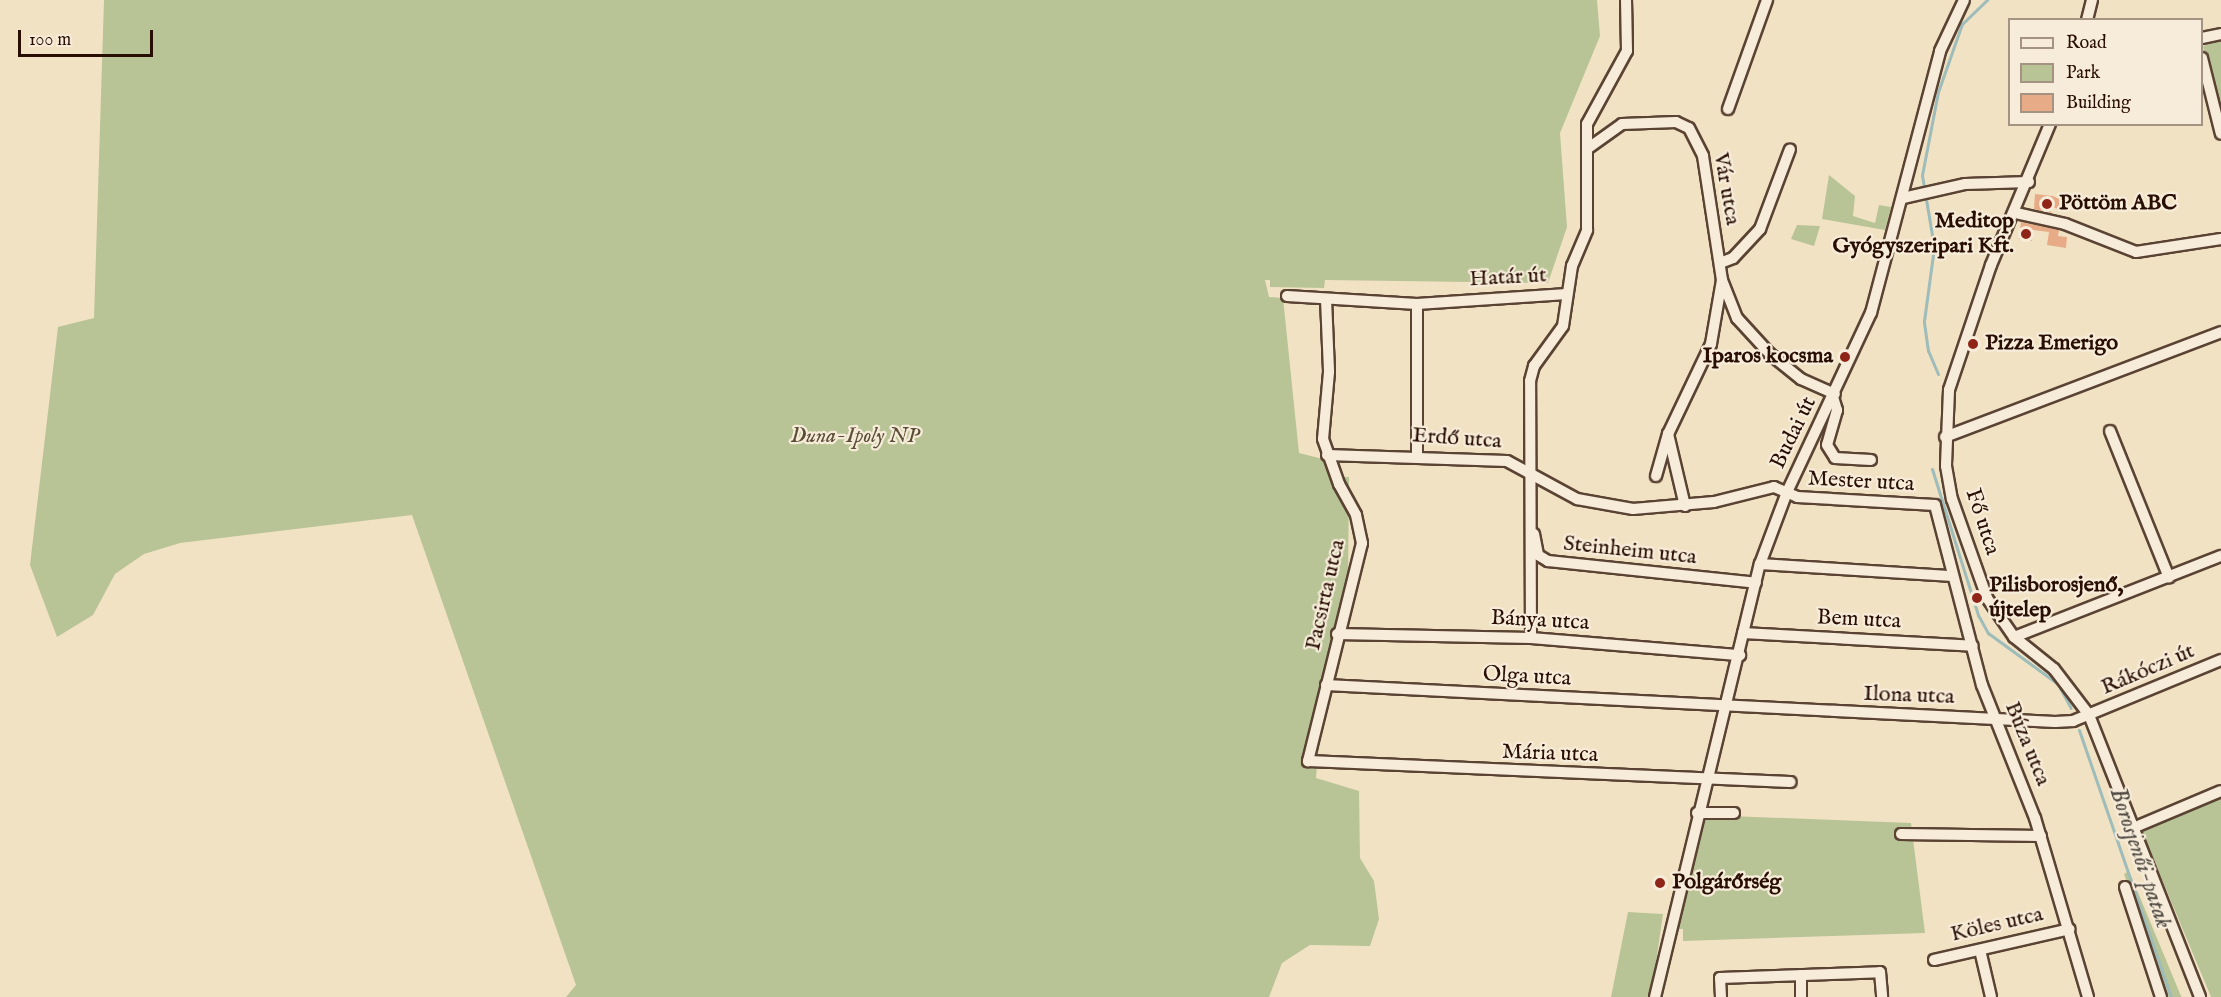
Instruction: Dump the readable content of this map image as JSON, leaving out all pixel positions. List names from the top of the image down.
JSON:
{
  "streets": {
    "street": [
      "Vár utca",
      "Határ út",
      "Budai út",
      "Erdő utca",
      "Mester utca",
      "Fő utca",
      "Steinheim utca",
      "Pacsirta utca",
      "Bem utca",
      "Bánya utca",
      "Rákóczi út",
      "Olga utca",
      "Ilona utca",
      "Búza utca",
      "Mária utca",
      "Köles utca"
    ]
  },
  "crossings": [
    ["Vár utca", "Határ út"],
    ["Határ út", "Pacsirta utca"],
    ["Budai út", "Erdő utca"],
    ["Budai út", "Mester utca"],
    ["Budai út", "Steinheim utca"],
    ["Budai út", "Bem utca"],
    ["Budai út", "Bánya utca"],
    ["Budai út", "Olga utca"],
    ["Budai út", "Ilona utca"],
    ["Budai út", "Mária utca"],
    ["Erdő utca", "Mester utca"],
    ["Erdő utca", "Pacsirta utca"],
    ["Mester utca", "Búza utca"],
    ["Fő utca", "Rákóczi út"],
    ["Fő utca", "Ilona utca"],
    ["Pacsirta utca", "Bánya utca"],
    ["Pacsirta utca", "Olga utca"],
    ["Pacsirta utca", "Mária utca"],
    ["Bem utca", "Búza utca"],
    ["Rákóczi út", "Ilona utca"],
    ["Olga utca", "Ilona utca"],
    ["Ilona utca", "Búza utca"],
    ["Búza utca", "Köles utca"]
  ],
  "water": ["Borosjenői-patak"],
  "parks": ["Duna-Ipoly NP"],
  "places": [
    "Pöttöm ABC",
    "Meditop Gyógyszeripari Kft.",
    "Pizza Emerigo",
    "Iparos kocsma",
    "Pilisborosjenő, újtelep",
    "Polgárőrség"
  ],
  "legend": ["Road", "Park", "Building"],
  "scale_bar": "100 m"
}
